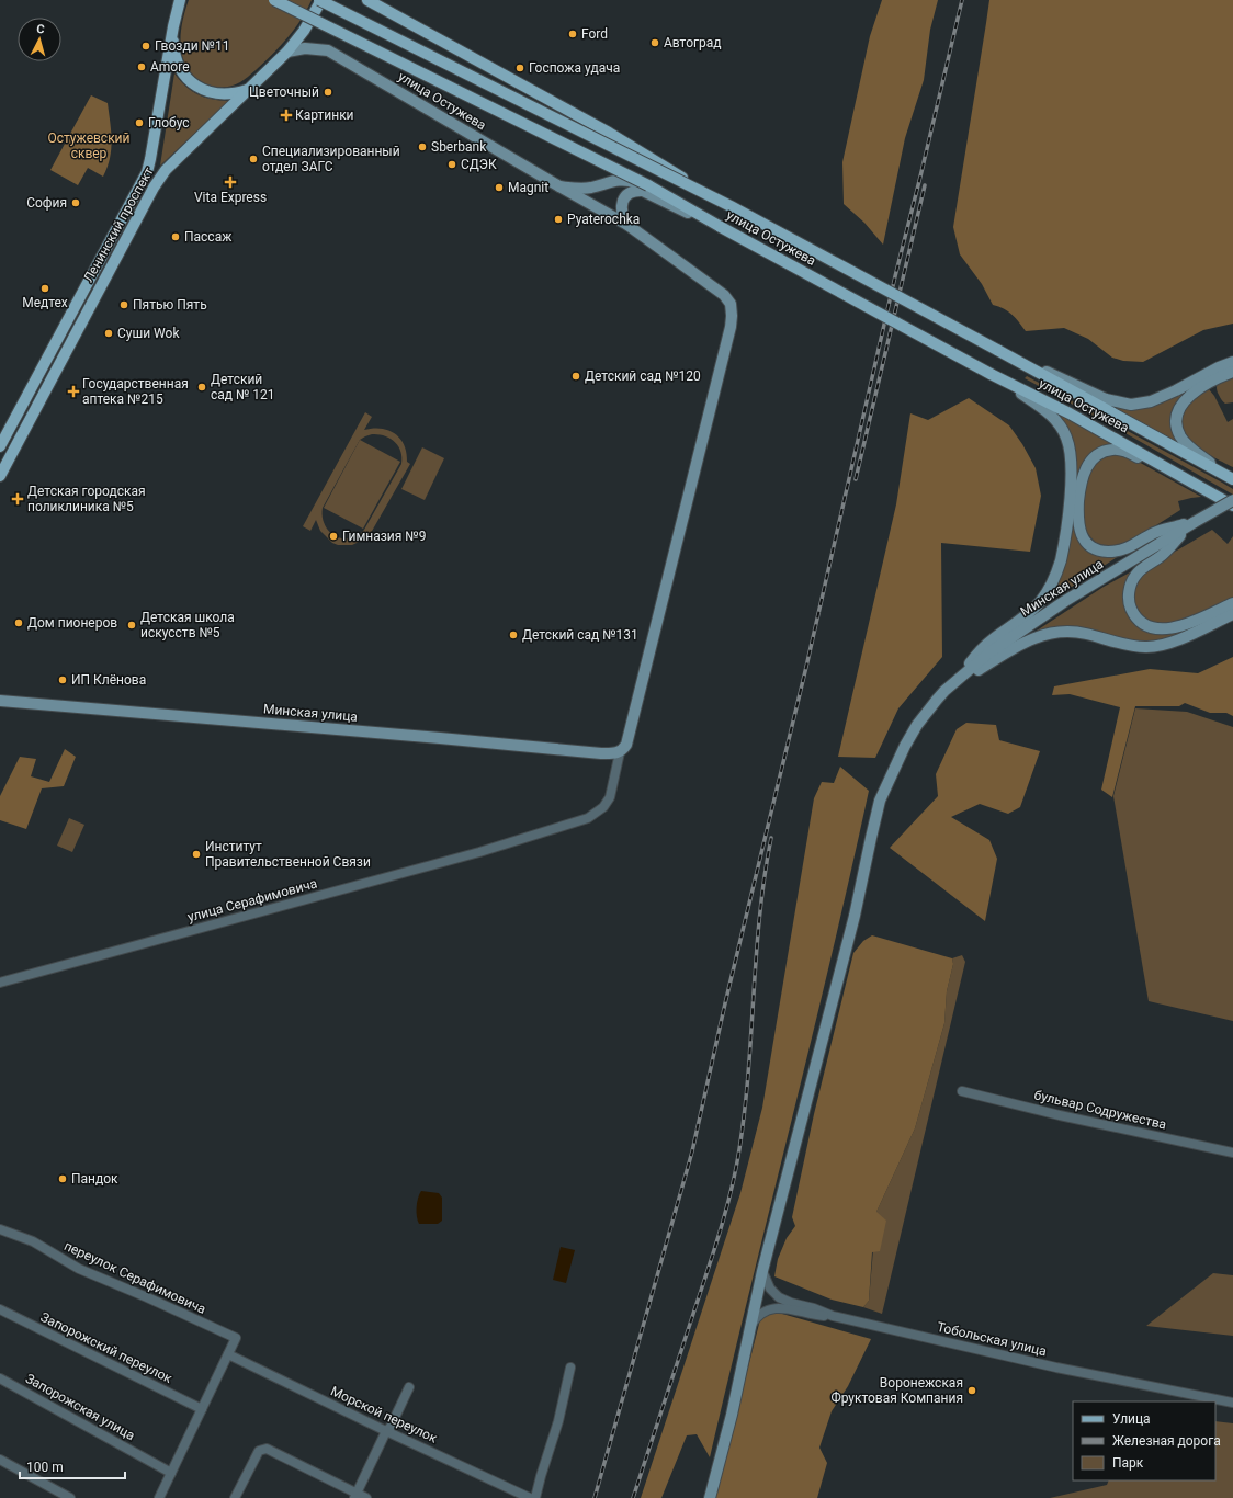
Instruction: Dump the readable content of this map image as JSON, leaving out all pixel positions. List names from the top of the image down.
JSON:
{
  "streets": {
    "main road": ["улица Остужева", "Ленинский проспект"],
    "street": [
      "Минская улица",
      "улица Серафимовича",
      "бульвар Содружества",
      "переулок Серафимовича",
      "Тобольская улица",
      "Запорожский переулок",
      "Запорожская улица",
      "Морской переулок"
    ]
  },
  "crossings": [
    ["улица Остужева", "Ленинский проспект"],
    ["Минская улица", "улица Серафимовича"],
    ["Минская улица", "Тобольская улица"],
    ["переулок Серафимовича", "Морской переулок"]
  ],
  "parks": ["Остужевский сквер"],
  "places": {
    "other": [
      "Ford",
      "Автоград",
      "Гвозди №11",
      "Amore",
      "Госпожа удача",
      "Цветочный",
      "Глобус",
      "Sberbank",
      "Специализированный отдел ЗАГС",
      "СДЭК",
      "Magnit",
      "София",
      "Pyaterochka",
      "Пассаж",
      "Медтех",
      "Пятью Пять",
      "Суши Wok",
      "Детский сад №120",
      "Детский сад № 121",
      "Гимназия №9",
      "Дом пионеров",
      "Детская школа искусств №5",
      "Детский сад №131",
      "ИП Клёнова",
      "Институт Правительственной Связи",
      "Пандок",
      "Воронежская Фруктовая Компания"
    ],
    "health": [
      "Картинки",
      "Vita Express",
      "Государственная аптека №215",
      "Детская городская поликлиника №5"
    ]
  },
  "legend": ["Улица", "Железная дорога", "Парк"],
  "scale_bar": "100 m",
  "north": "top"
}
